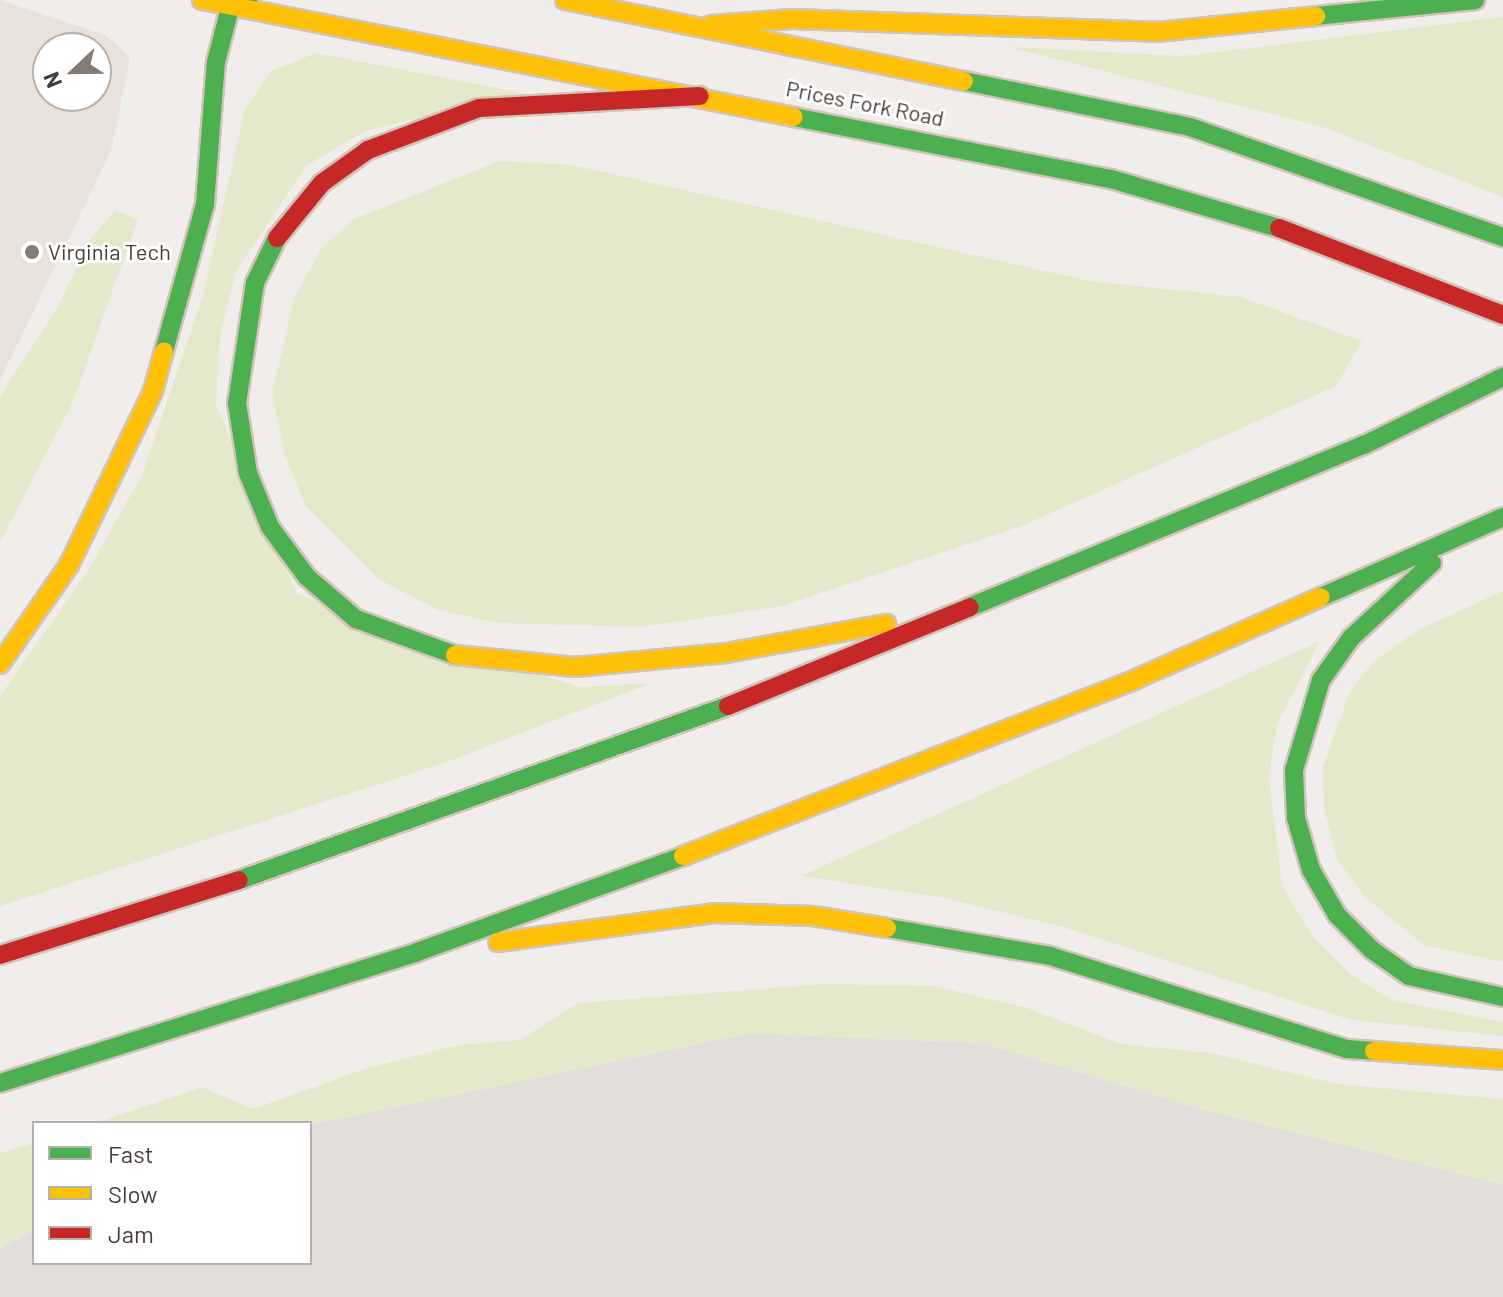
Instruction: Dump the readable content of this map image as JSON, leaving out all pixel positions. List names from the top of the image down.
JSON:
{
  "streets": {
    "main road": ["Prices Fork Road"]
  },
  "places": ["Virginia Tech"],
  "legend": ["Fast", "Slow", "Jam"],
  "north": "left"
}
